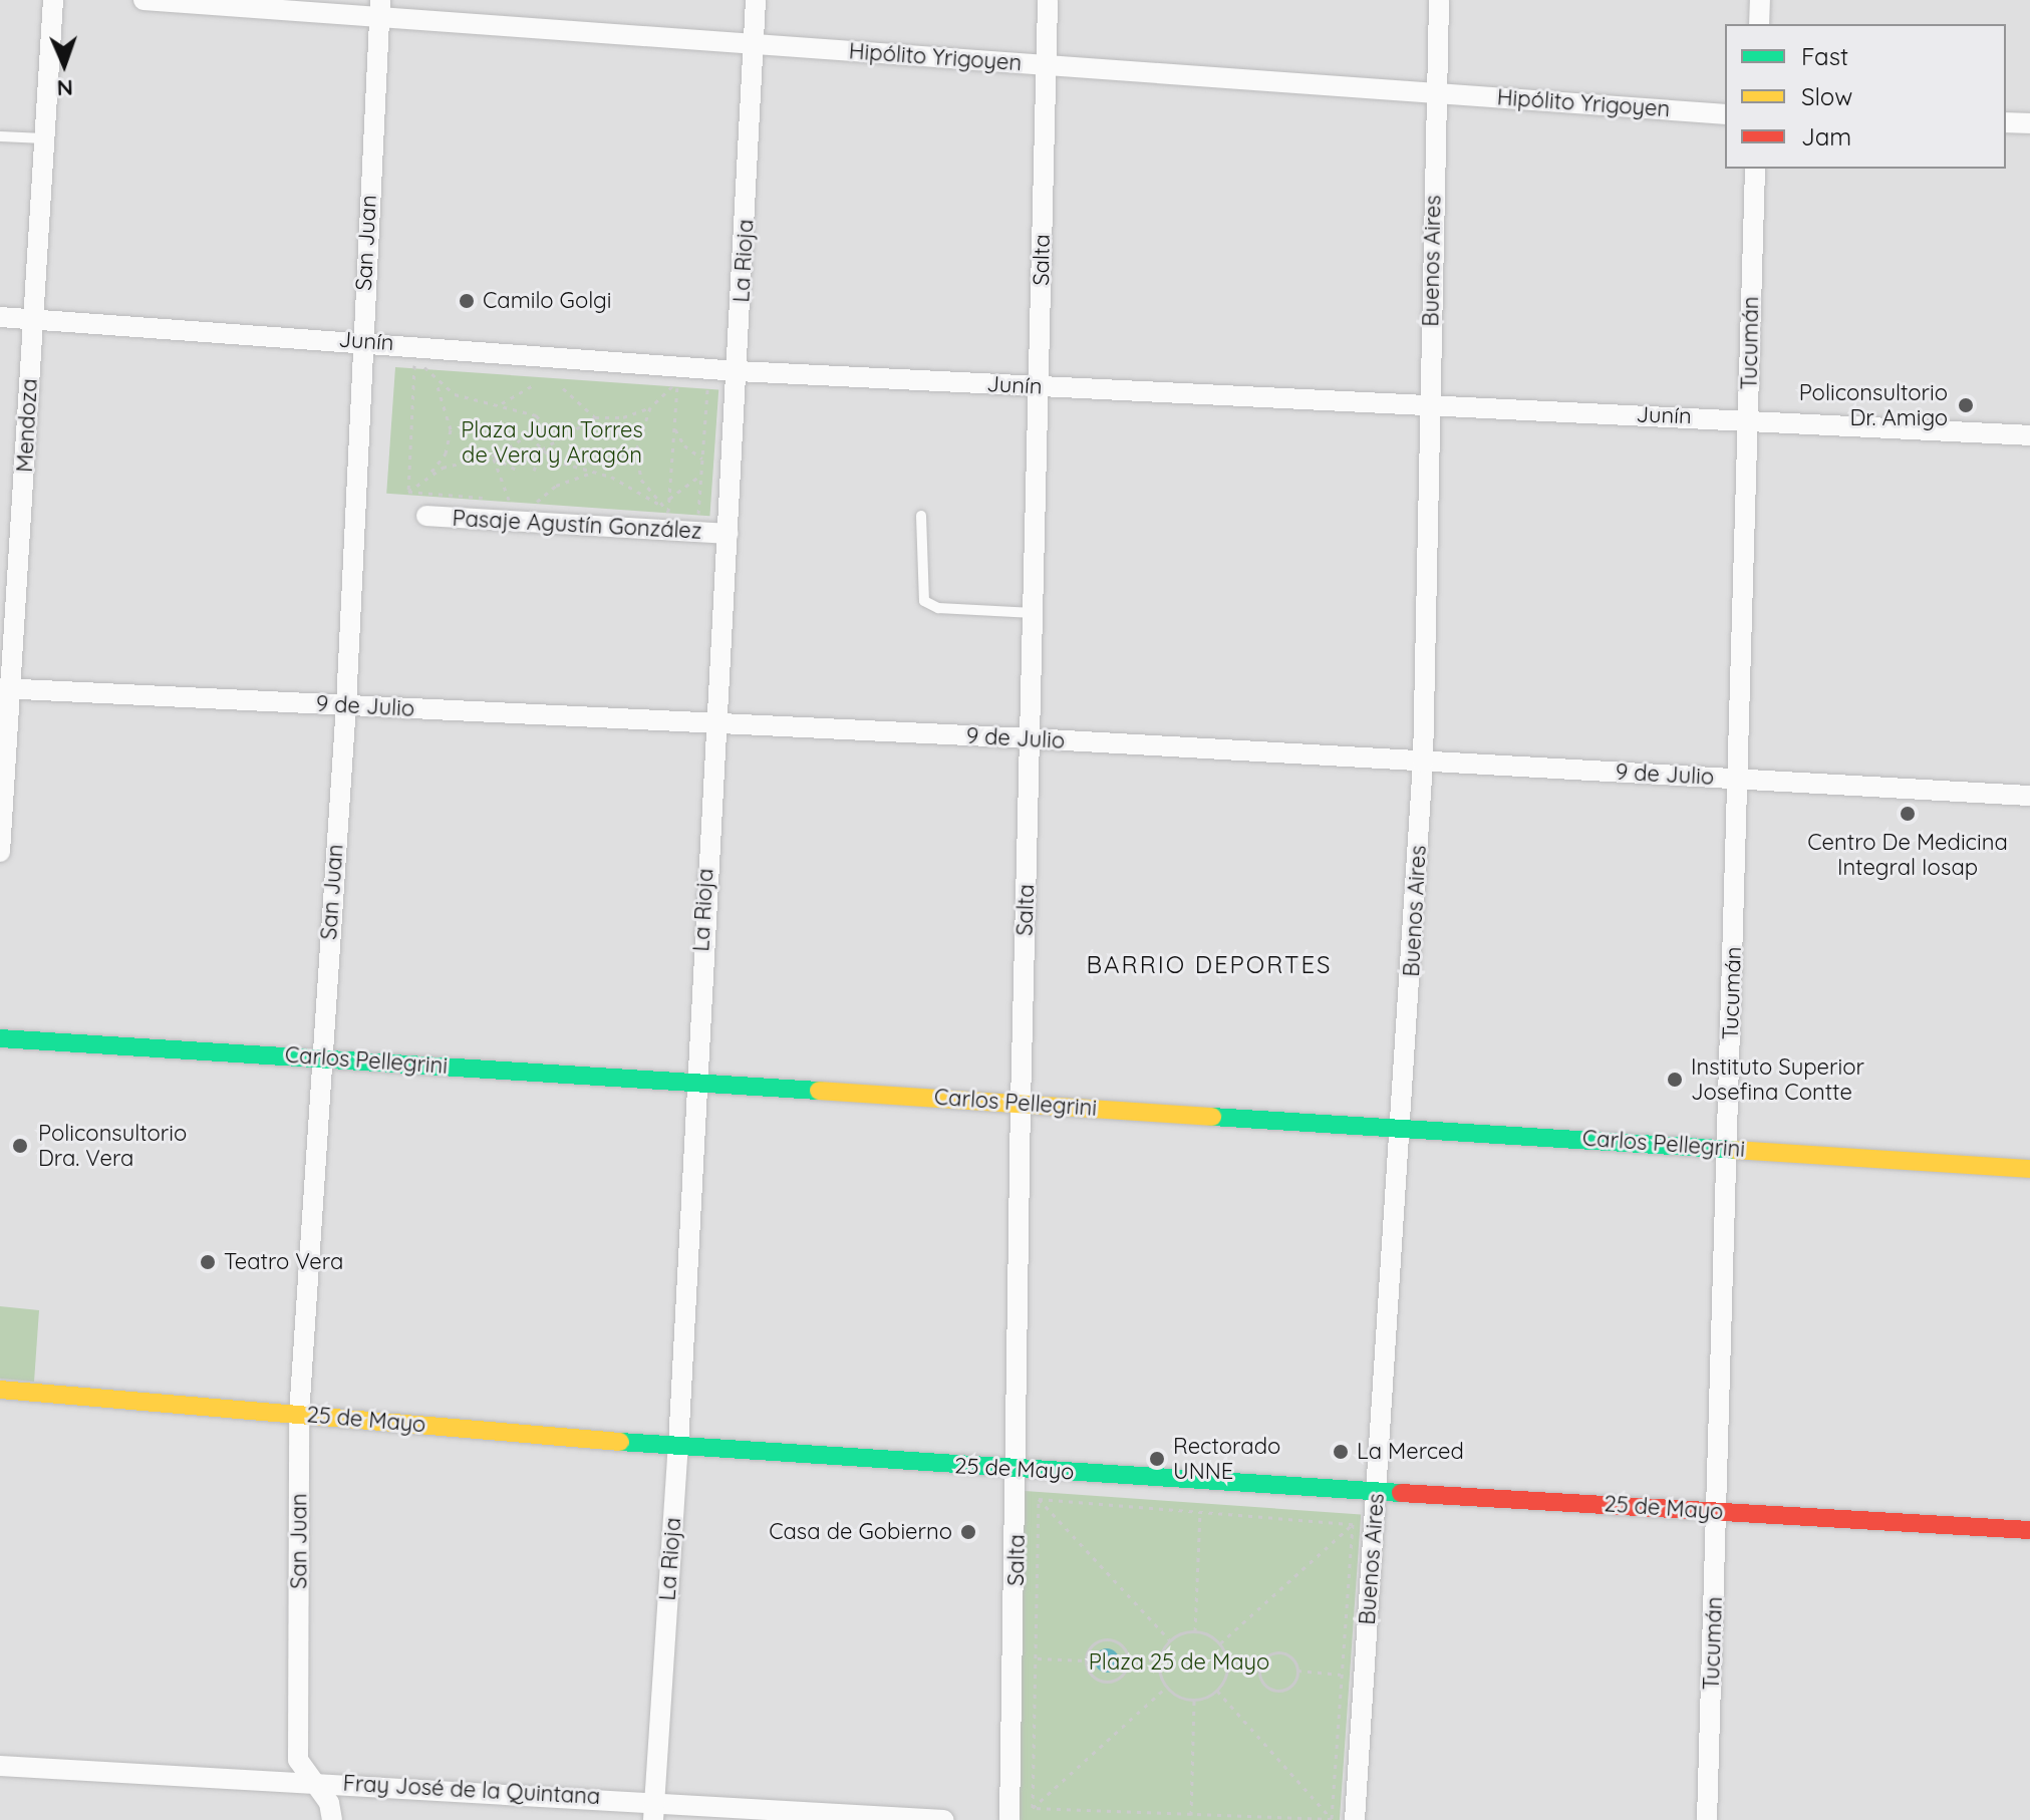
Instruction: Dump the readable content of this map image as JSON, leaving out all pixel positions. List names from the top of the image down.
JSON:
{
  "streets": {
    "street": [
      "Hipólito Yrigoyen",
      "San Juan",
      "Salta",
      "La Rioja",
      "Buenos Aires",
      "Junín",
      "Tucumán",
      "Mendoza",
      "Pasaje Agustín González",
      "9 de Julio",
      "Carlos Pellegrini",
      "25 de Mayo",
      "Fray José de la Quintana"
    ]
  },
  "crossings": [
    ["Hipólito Yrigoyen", "San Juan"],
    ["Hipólito Yrigoyen", "Salta"],
    ["Hipólito Yrigoyen", "La Rioja"],
    ["Hipólito Yrigoyen", "Buenos Aires"],
    ["San Juan", "Junín"],
    ["San Juan", "9 de Julio"],
    ["San Juan", "Carlos Pellegrini"],
    ["San Juan", "25 de Mayo"],
    ["San Juan", "Fray José de la Quintana"],
    ["Salta", "Junín"],
    ["Salta", "9 de Julio"],
    ["Salta", "Carlos Pellegrini"],
    ["Salta", "25 de Mayo"],
    ["La Rioja", "Junín"],
    ["La Rioja", "Pasaje Agustín González"],
    ["La Rioja", "9 de Julio"],
    ["La Rioja", "Carlos Pellegrini"],
    ["La Rioja", "25 de Mayo"],
    ["La Rioja", "Fray José de la Quintana"],
    ["Buenos Aires", "Junín"],
    ["Buenos Aires", "9 de Julio"],
    ["Buenos Aires", "Carlos Pellegrini"],
    ["Buenos Aires", "25 de Mayo"],
    ["Junín", "Tucumán"],
    ["Junín", "Mendoza"],
    ["Tucumán", "9 de Julio"],
    ["Tucumán", "Carlos Pellegrini"],
    ["Tucumán", "25 de Mayo"],
    ["Mendoza", "9 de Julio"]
  ],
  "districts": ["BARRIO DEPORTES"],
  "parks": ["Plaza Juan Torres de Vera y Aragón", "Plaza 25 de Mayo"],
  "places": [
    "Camilo Golgi",
    "Policonsultorio Dr. Amigo",
    "Centro De Medicina Integral Iosap",
    "Instituto Superior Josefina Contte",
    "Policonsultorio Dra. Vera",
    "Teatro Vera",
    "La Merced",
    "Rectorado UNNE",
    "Casa de Gobierno"
  ],
  "legend": ["Fast", "Slow", "Jam"],
  "north": "bottom"
}
